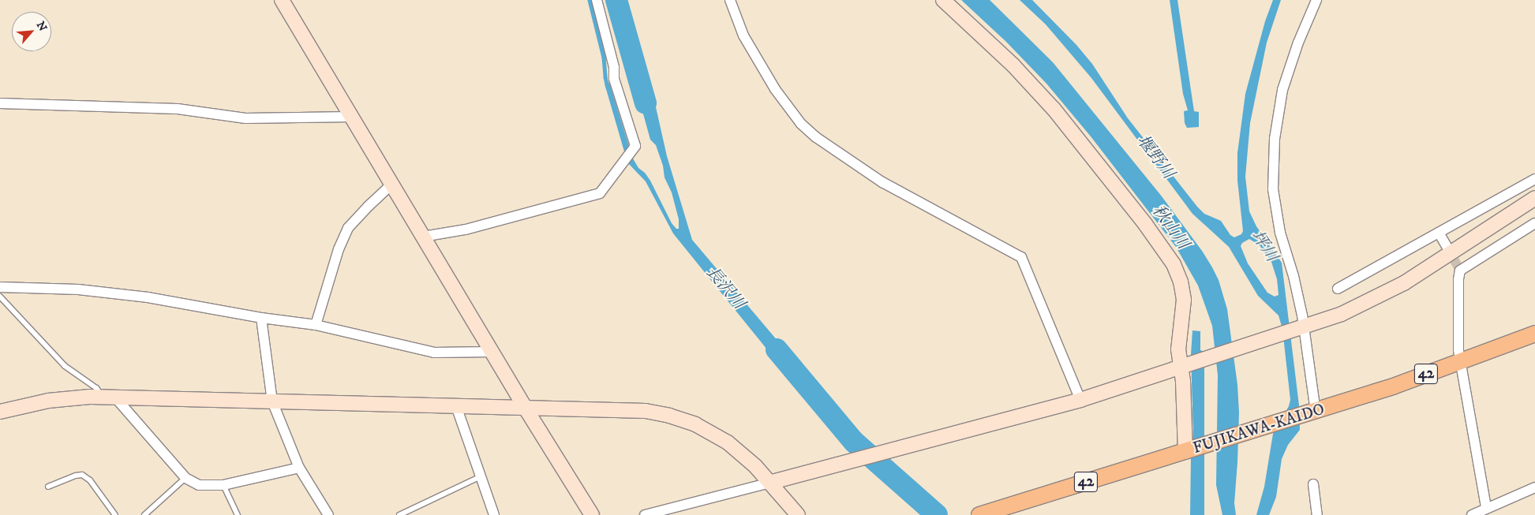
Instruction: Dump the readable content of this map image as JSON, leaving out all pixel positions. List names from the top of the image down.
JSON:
{
  "streets": {
    "main road": ["42", "FUJIKAWA-KAIDO"]
  },
  "water": [
    "堰野川",
    "秋山川",
    "坪川",
    "長沢川"
  ],
  "north": "top right"
}
